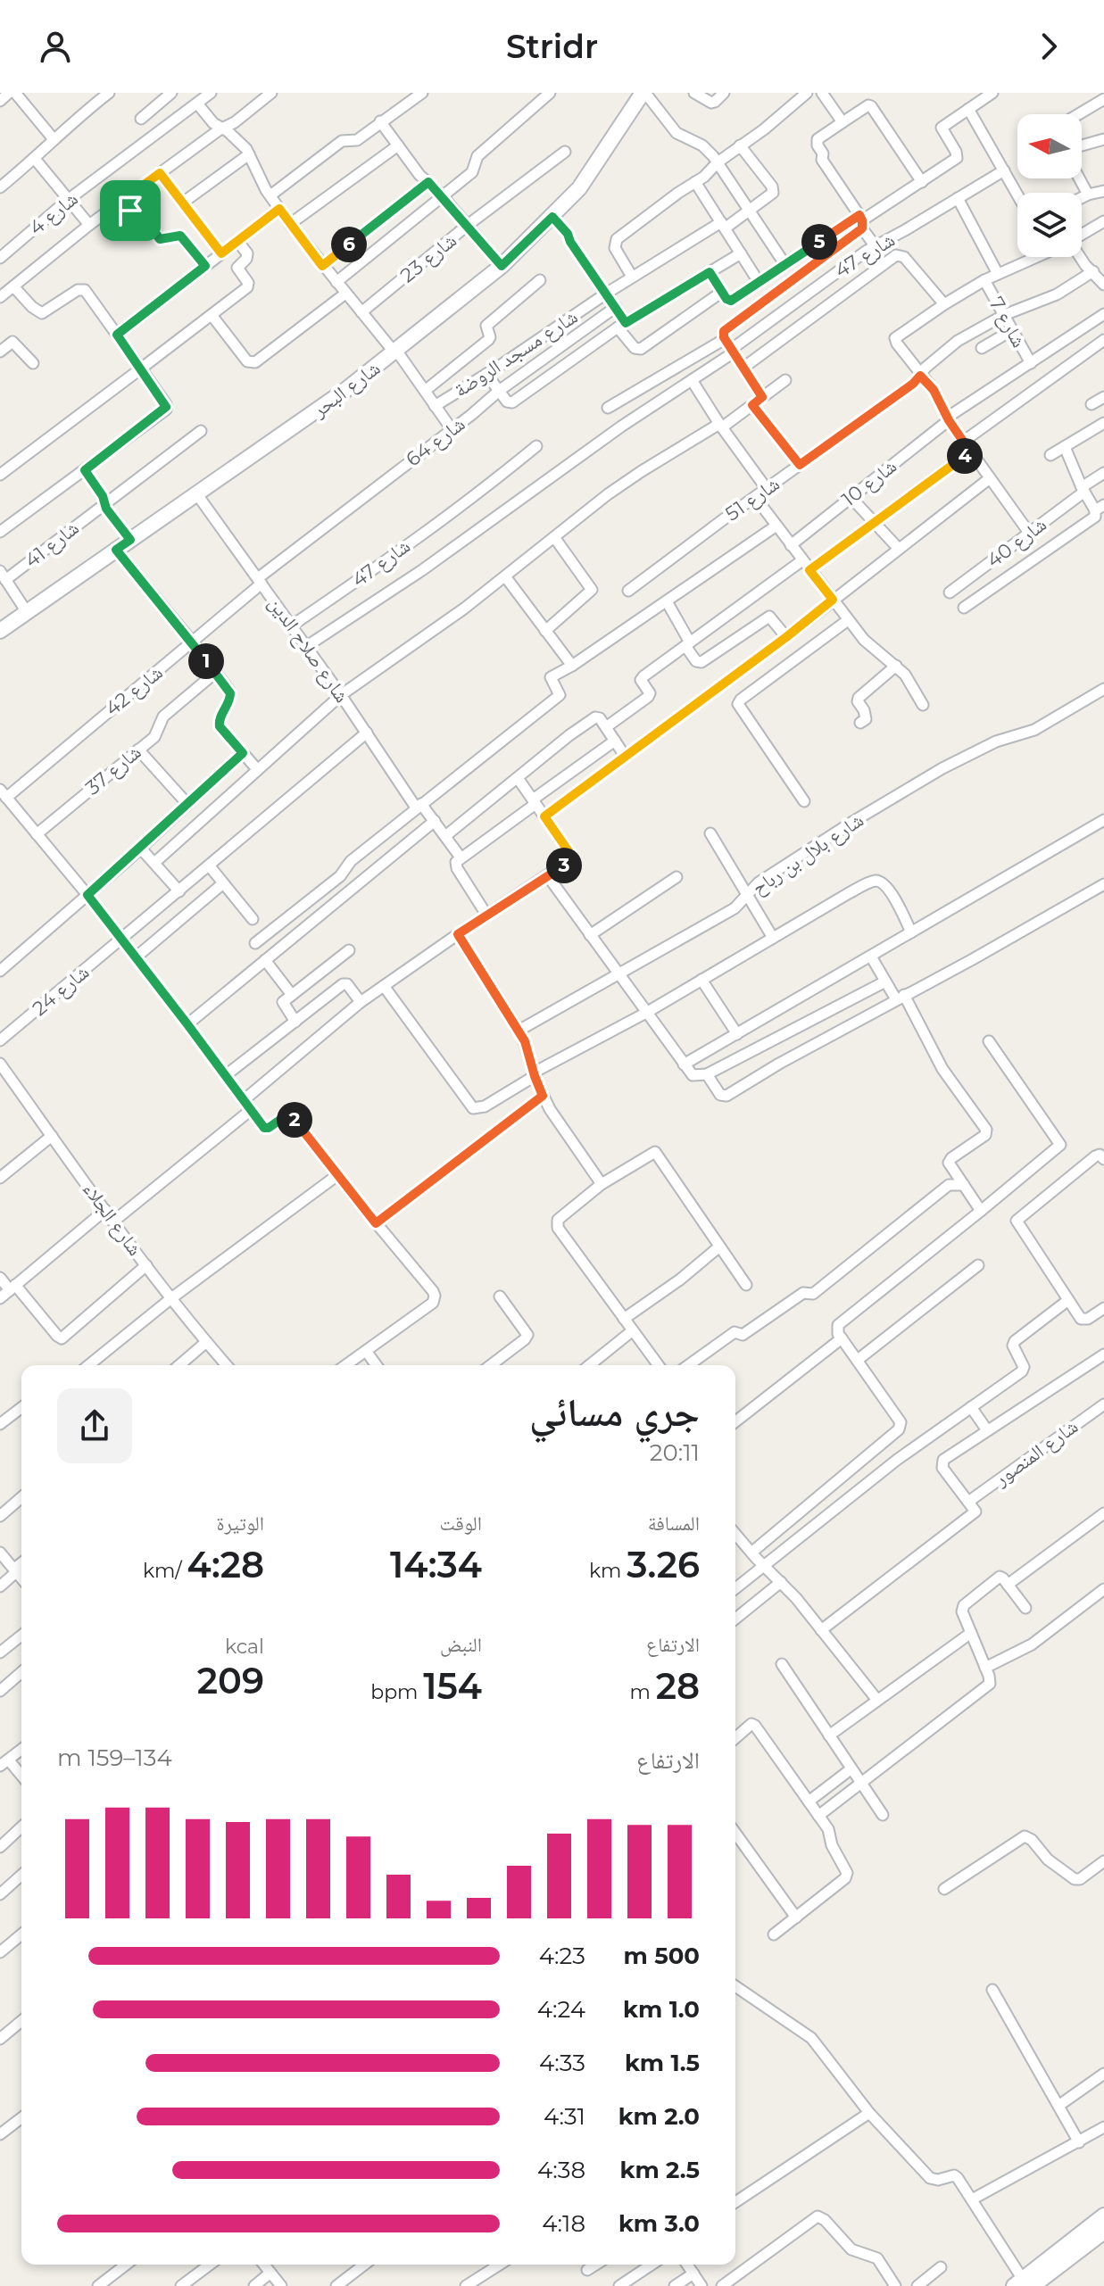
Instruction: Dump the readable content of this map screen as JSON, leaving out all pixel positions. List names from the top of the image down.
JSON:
{
  "streets": {
    "street": [
      "شارع 4",
      "شارع 47",
      "شارع 23",
      "شارع 7",
      "شارع مسجد الروضة",
      "شارع البحر",
      "شارع 64",
      "شارع 10",
      "شارع 51",
      "شارع 40",
      "شارع 41",
      "شارع صلاح الدين",
      "شارع 42",
      "شارع 37",
      "شارع بلال بن رباح",
      "شارع 24",
      "شارع الجلاء",
      "شارع المنصور"
    ]
  },
  "crossings": [
    ["شارع 47", "شارع صلاح الدين"],
    ["شارع 7", "شارع 10"],
    ["شارع 7", "شارع 51"],
    ["شارع البحر", "شارع صلاح الدين"],
    ["شارع 64", "شارع صلاح الدين"],
    ["شارع 64", "شارع 42"],
    ["شارع صلاح الدين", "شارع 42"],
    ["شارع صلاح الدين", "شارع 24"]
  ],
  "north": "left",
  "page": {
    "header": "Stridr",
    "pins": [
      "5",
      "6",
      "4",
      "1",
      "3",
      "2"
    ],
    "heading": ["جري مسائي", "20:11"],
    "stats": [
      ["المسافة", "3.26 km"],
      ["الوقت", "14:34"],
      ["الوتيرة", "4:28 /km"],
      ["الارتفاع", "28 m"],
      ["النبض", "154 bpm"],
      ["kcal", "209"]
    ],
    "chart": ["الارتفاع", "134–159 m"],
    "list": [
      {
        "name": "500 m",
        "note": "4:23"
      },
      {
        "name": "1.0 km",
        "note": "4:24"
      },
      {
        "name": "1.5 km",
        "note": "4:33"
      },
      {
        "name": "2.0 km",
        "note": "4:31"
      },
      {
        "name": "2.5 km",
        "note": "4:38"
      },
      {
        "name": "3.0 km",
        "note": "4:18"
      }
    ]
  }
}
